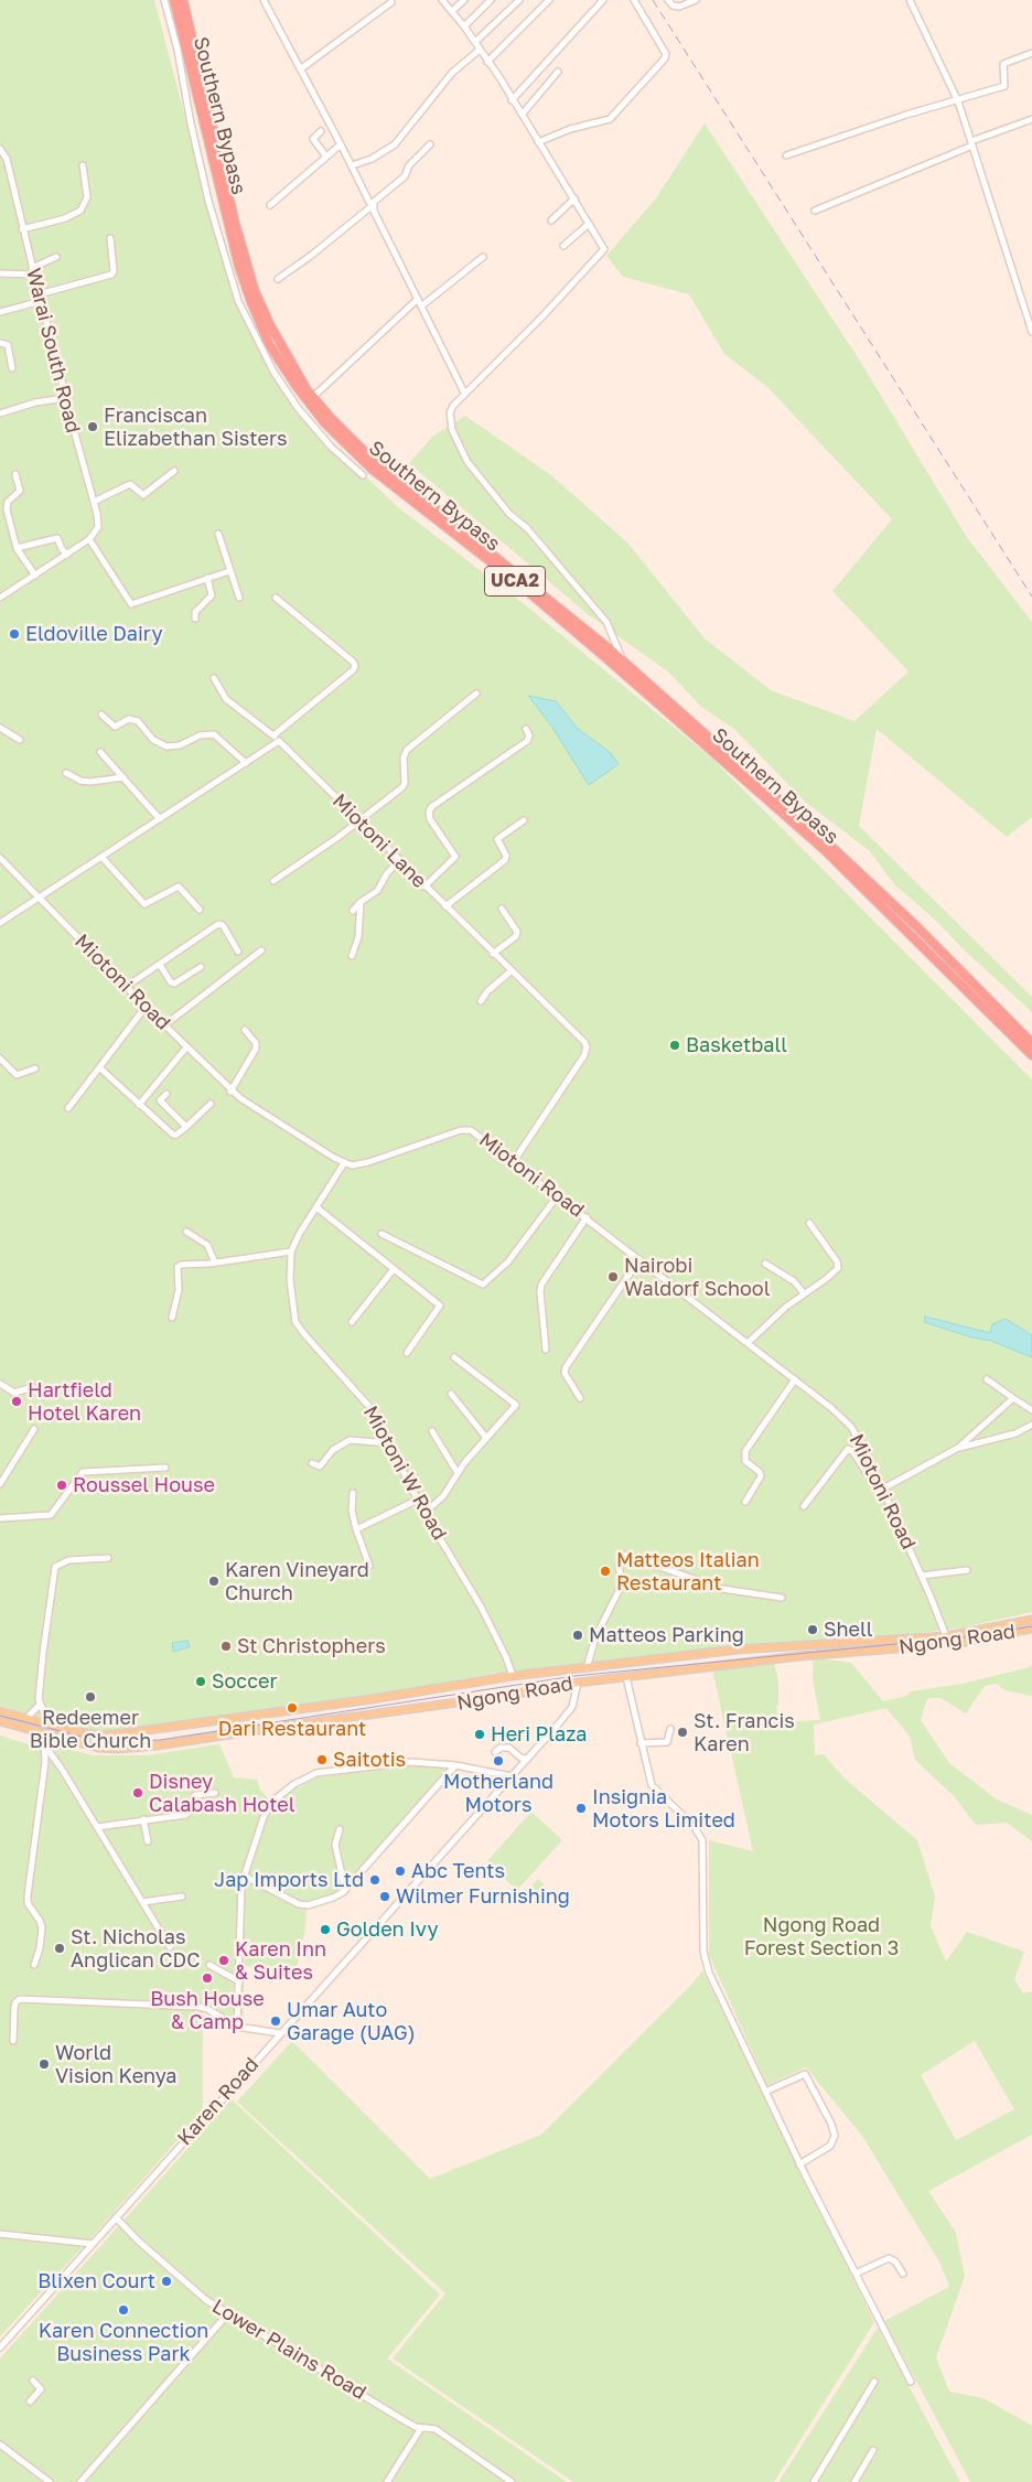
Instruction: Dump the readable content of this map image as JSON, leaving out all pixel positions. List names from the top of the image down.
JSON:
{
  "streets": {
    "highway": ["Southern Bypass", "UCA2"],
    "main road": ["Ngong Road"],
    "street": [
      "Warai South Road",
      "Miotoni Lane",
      "Miotoni Road",
      "Miotoni W Road",
      "Karen Road",
      "Lower Plains Road"
    ]
  },
  "crossings": [
    ["Miotoni Lane", "Miotoni Road"],
    ["Miotoni Road", "Miotoni W Road"],
    ["Miotoni Road", "Ngong Road"],
    ["Miotoni W Road", "Ngong Road"],
    ["Ngong Road", "Karen Road"],
    ["Karen Road", "Lower Plains Road"]
  ],
  "parks": ["Ngong Road Forest Section 3"],
  "places": [
    "Franciscan Elizabethan Sisters",
    "Eldoville Dairy",
    "Basketball",
    "Nairobi Waldorf School",
    "Hartfield Hotel Karen",
    "Roussel House",
    "Matteos Italian Restaurant",
    "Karen Vineyard Church",
    "Shell",
    "Matteos Parking",
    "St Christophers",
    "Soccer",
    "Redeemer Bible Church",
    "Dari Restaurant",
    "St. Francis Karen",
    "Heri Plaza",
    "Saitotis",
    "Motherland Motors",
    "Disney Calabash Hotel",
    "Insignia Motors Limited",
    "Abc Tents",
    "Jap Imports Ltd",
    "Wilmer Furnishing",
    "Golden Ivy",
    "St. Nicholas Anglican CDC",
    "Karen Inn & Suites",
    "Bush House & Camp",
    "Umar Auto Garage (UAG)",
    "World Vision Kenya",
    "Blixen Court",
    "Karen Connection Business Park"
  ]
}
